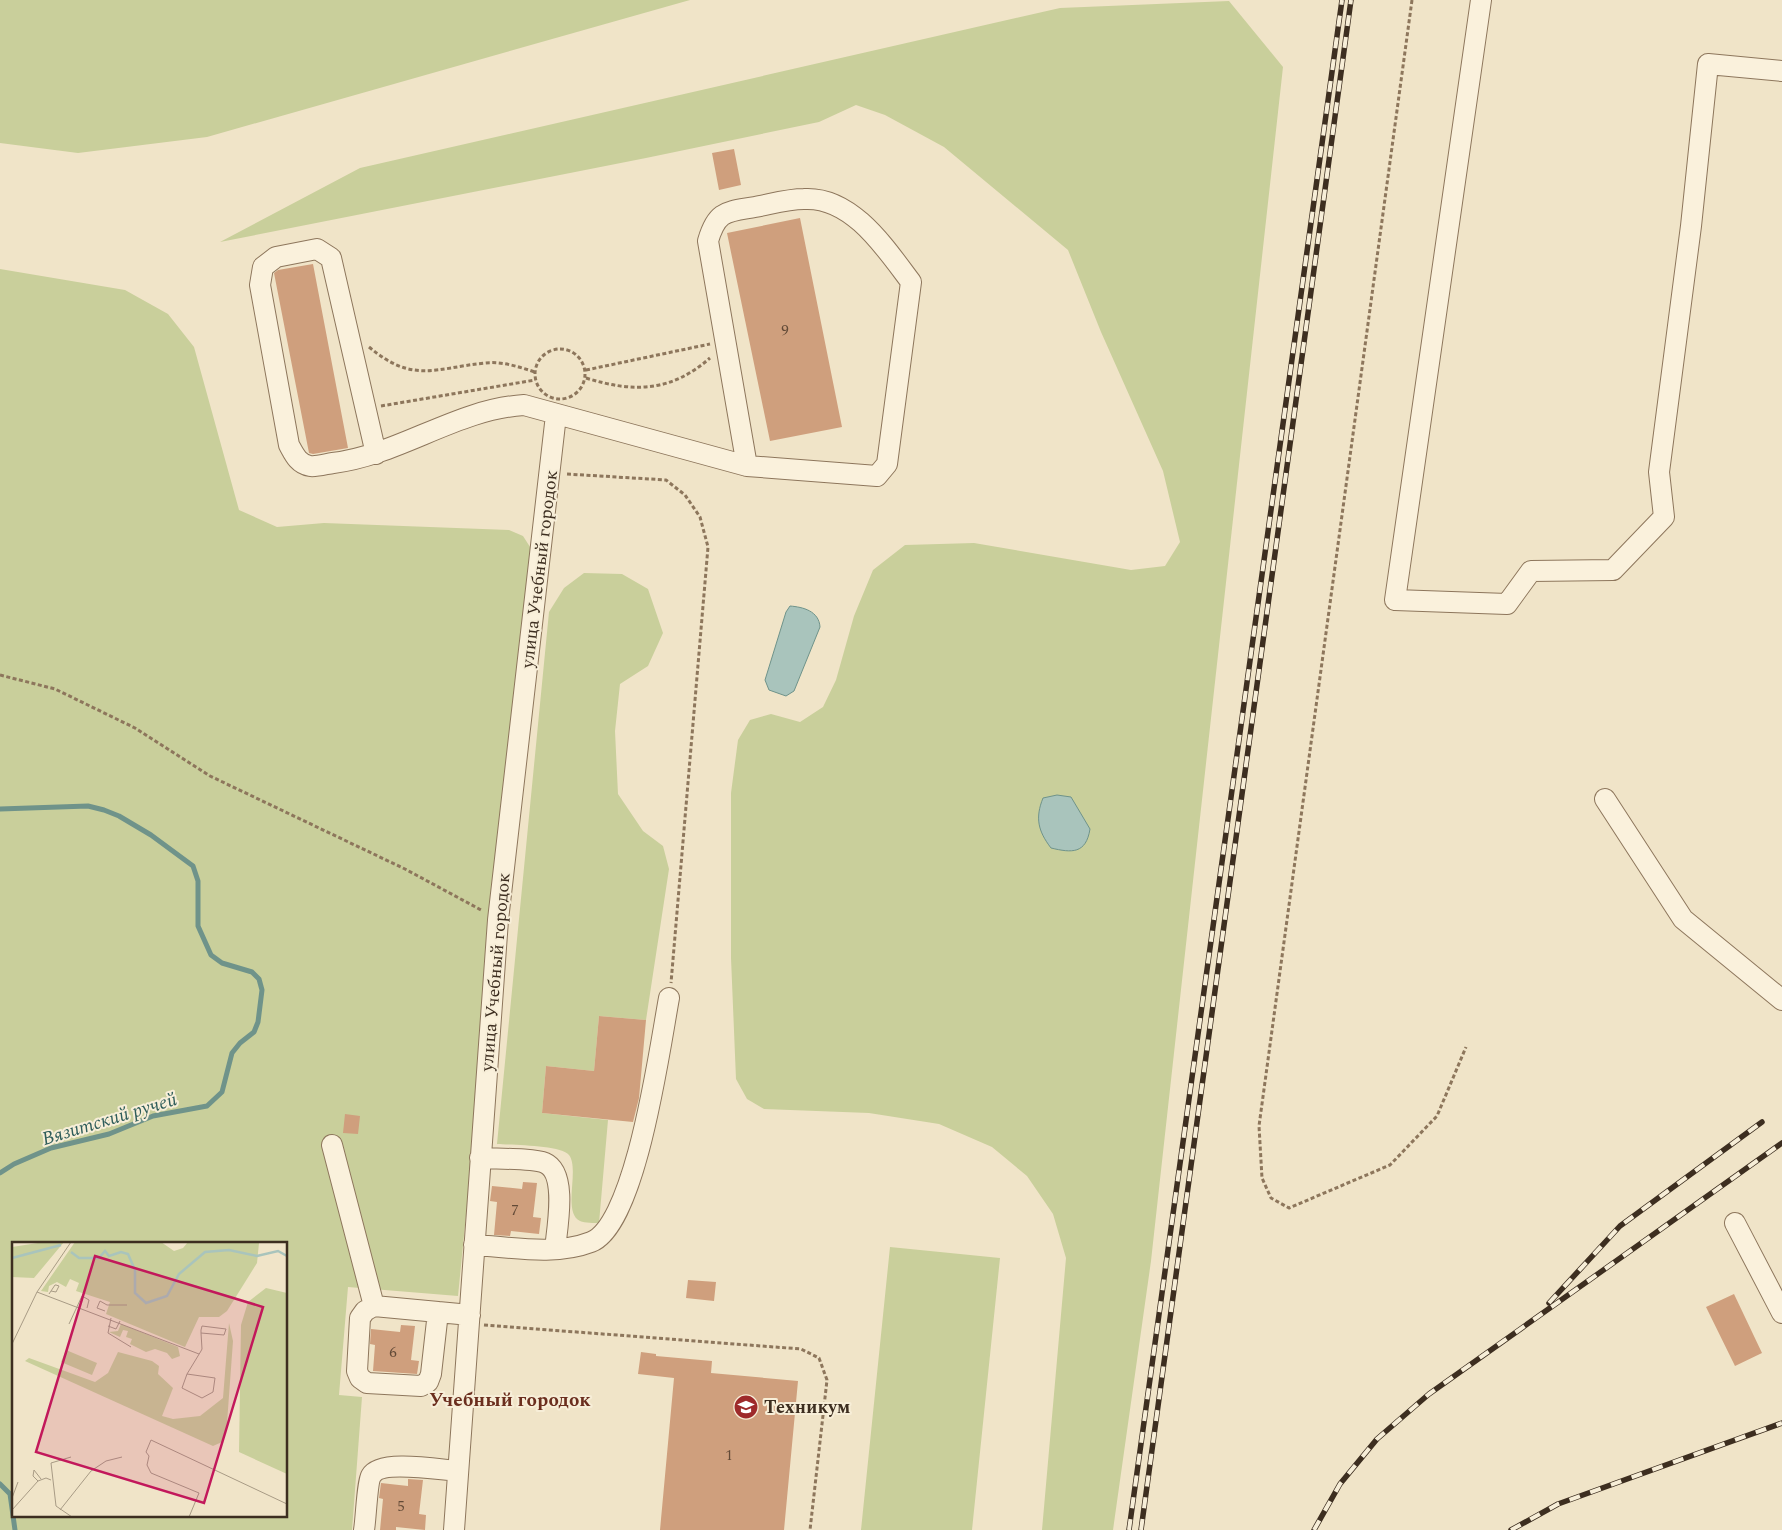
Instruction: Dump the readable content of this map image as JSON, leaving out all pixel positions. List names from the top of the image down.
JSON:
{
  "streets": {
    "street": ["улица Учебный городок"]
  },
  "districts": ["Учебный городок"],
  "water": ["Вязитский ручей"],
  "places": {
    "school or university": ["Техникум"]
  },
  "house_numbers": [
    "9",
    "7",
    "6",
    "1",
    "5"
  ]
}
